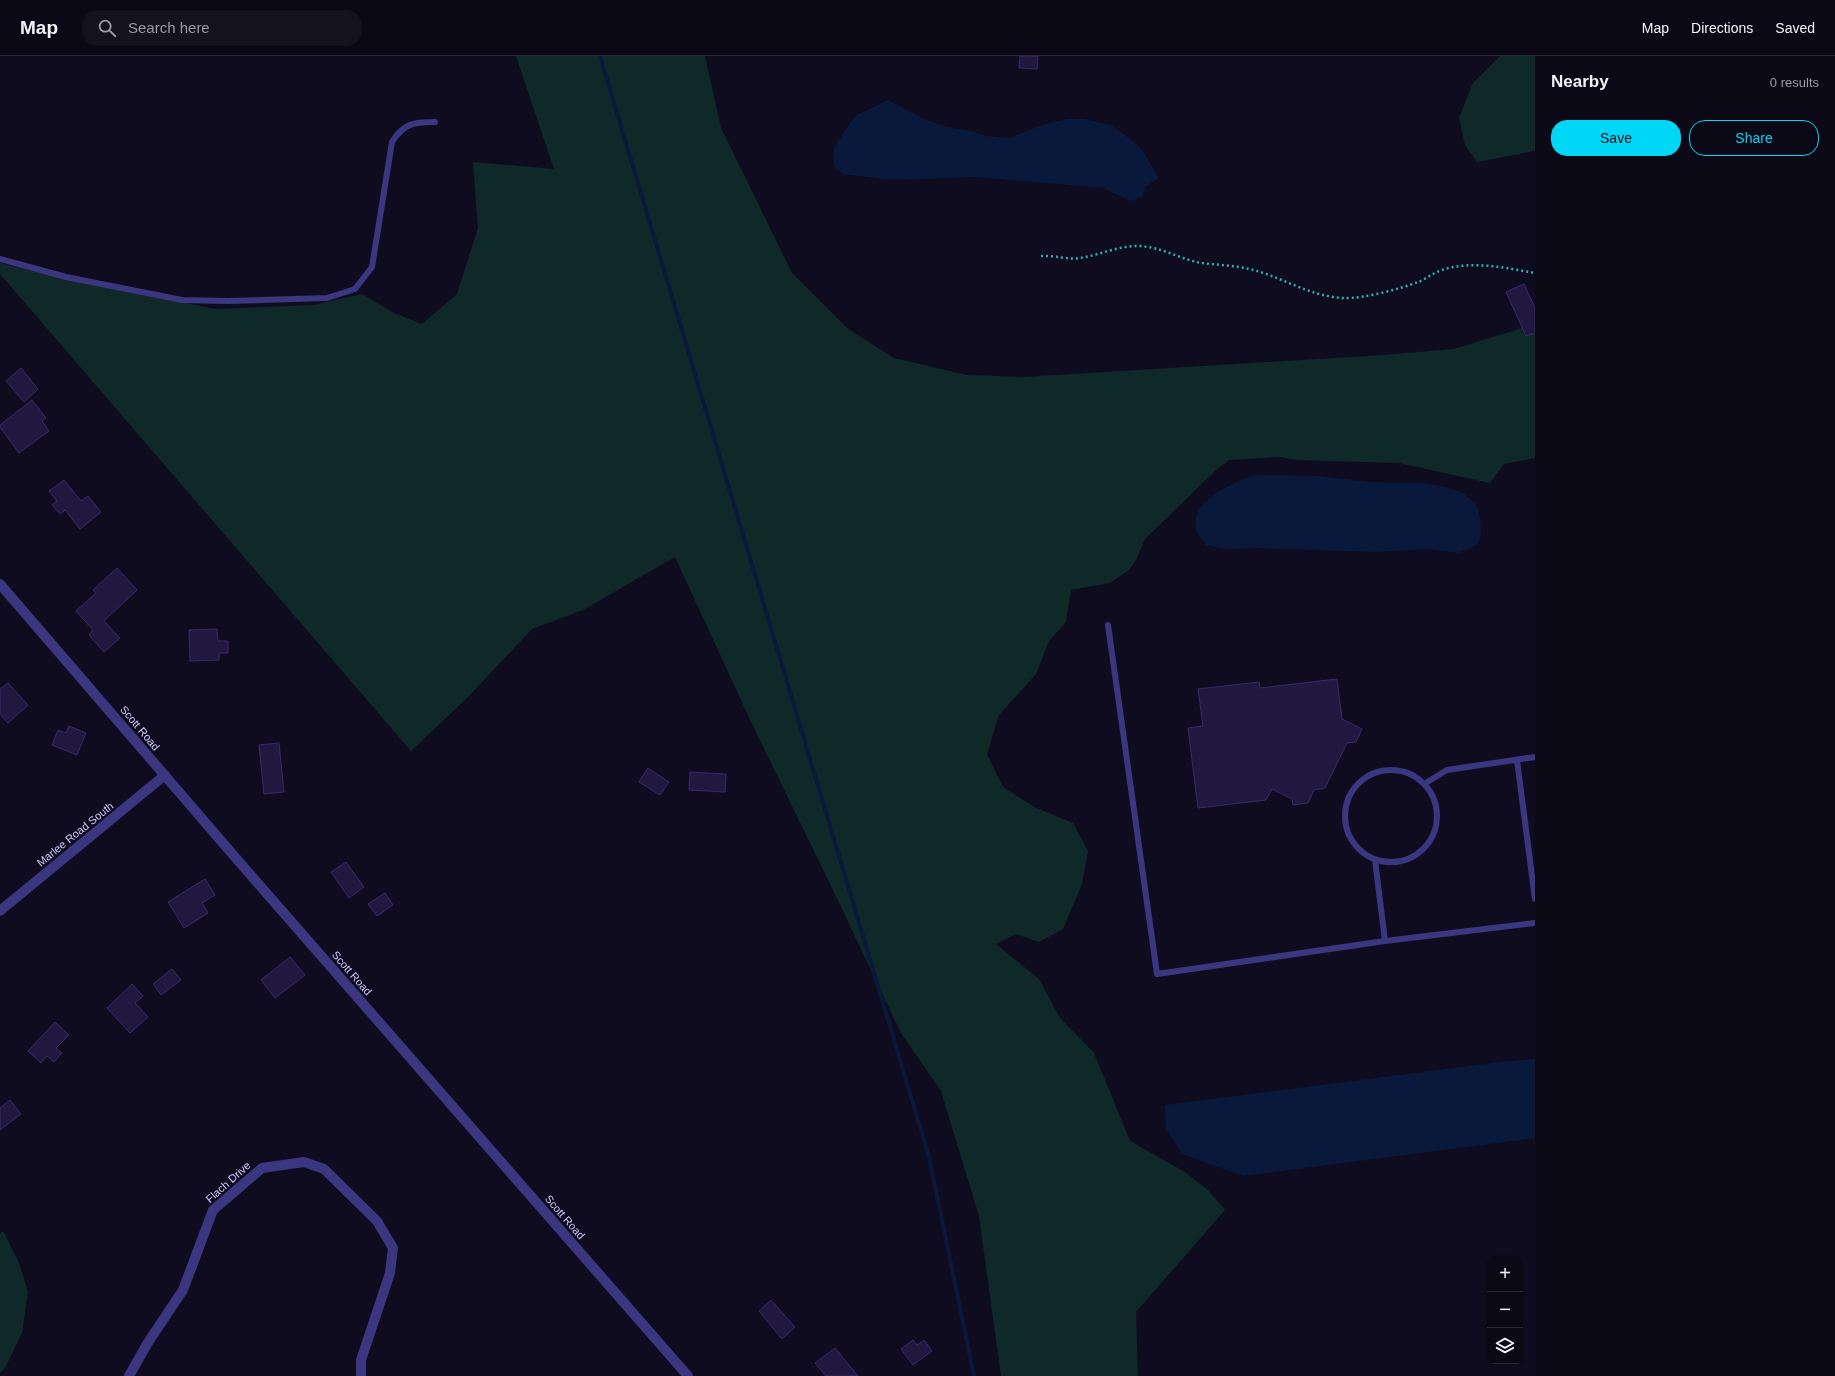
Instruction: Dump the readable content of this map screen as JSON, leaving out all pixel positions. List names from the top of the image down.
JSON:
{
  "streets": {
    "street": ["Scott Road", "Marlee Road South", "Flach Drive"]
  },
  "crossings": [
    ["Scott Road", "Marlee Road South"]
  ],
  "page": {
    "header": "Map",
    "search": "Search here",
    "nav": ["Map", "Directions", "Saved"],
    "heading": ["Nearby", "0 results"],
    "buttons": ["Save", "Share"],
    "map_buttons": ["+", "−"]
  }
}
